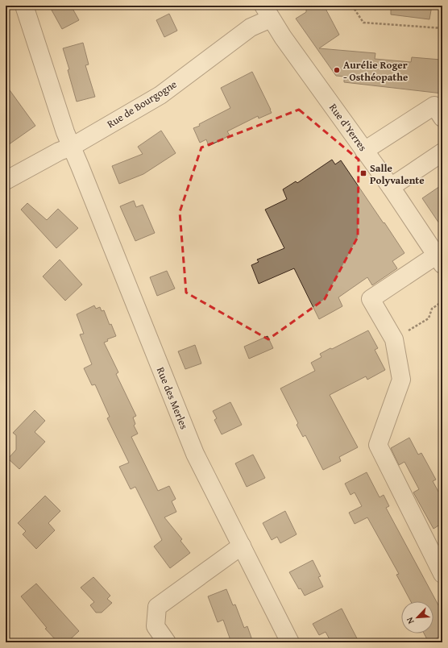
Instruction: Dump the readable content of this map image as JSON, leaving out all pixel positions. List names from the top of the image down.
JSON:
{
  "streets": {
    "street": ["Rue de Bourgogne", "Rue d'Yerres", "Rue des Merles"]
  },
  "crossings": [
    ["Rue de Bourgogne", "Rue d'Yerres"],
    ["Rue de Bourgogne", "Rue des Merles"]
  ],
  "places": {
    "other": ["Aurélie Roger - Osthéopathe"],
    "transit": ["Salle Polyvalente"]
  },
  "north": "bottom left"
}
